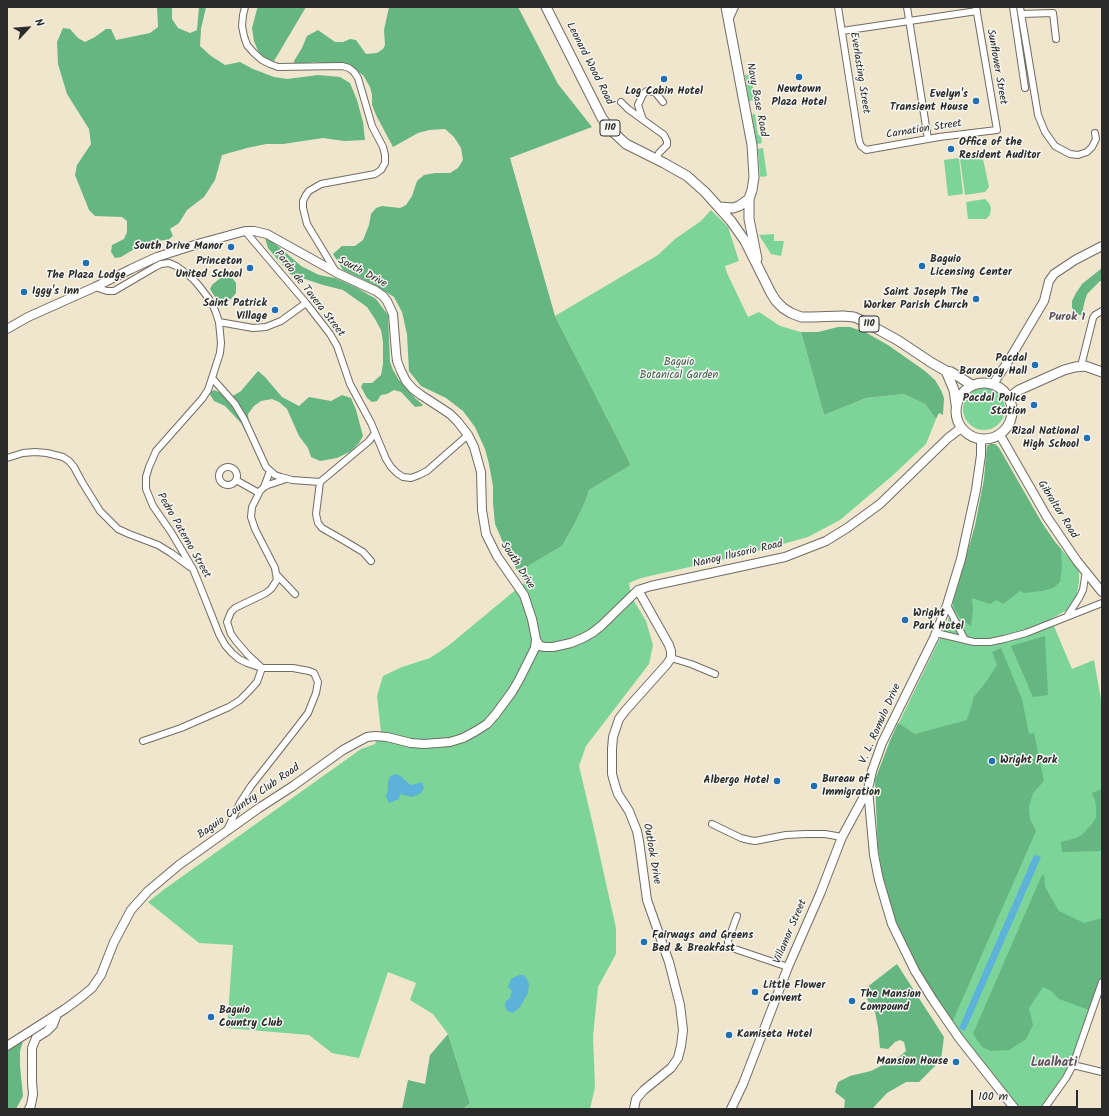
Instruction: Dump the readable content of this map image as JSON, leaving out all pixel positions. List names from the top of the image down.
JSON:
{
  "streets": {
    "main road": [
      "Leonard Wood Road",
      "Navy Base Road",
      "110",
      "South Drive",
      "Gibraltar Road",
      "Nanoy Ilusorio Road",
      "V. L. Romulo Drive",
      "Baguio Country Club Road",
      "Outlook Drive",
      "Villamor Street"
    ],
    "street": [
      "Sunflower Street",
      "Everlasting Street",
      "Carnation Street",
      "Pardo de Tavera Street",
      "Pedro Paterno Street"
    ]
  },
  "crossings": [
    ["Leonard Wood Road", "Navy Base Road"],
    ["Leonard Wood Road", "Gibraltar Road"],
    ["Leonard Wood Road", "Nanoy Ilusorio Road"],
    ["Leonard Wood Road", "V. L. Romulo Drive"],
    ["Sunflower Street", "Carnation Street"],
    ["Everlasting Street", "Carnation Street"],
    ["South Drive", "Pardo de Tavera Street"],
    ["South Drive", "Pedro Paterno Street"],
    ["South Drive", "Nanoy Ilusorio Road"],
    ["South Drive", "Baguio Country Club Road"],
    ["Gibraltar Road", "Nanoy Ilusorio Road"],
    ["Gibraltar Road", "V. L. Romulo Drive"],
    ["Pedro Paterno Street", "Baguio Country Club Road"],
    ["Nanoy Ilusorio Road", "V. L. Romulo Drive"],
    ["Nanoy Ilusorio Road", "Baguio Country Club Road"],
    ["V. L. Romulo Drive", "Villamor Street"]
  ],
  "districts": ["Purok 1", "Lualhati"],
  "parks": ["Baguio Botanical Garden"],
  "places": [
    "Newtown Plaza Hotel",
    "Log Cabin Hotel",
    "Evelyn's Transient House",
    "Office of the Resident Auditor",
    "South Drive Manor",
    "The Plaza Lodge",
    "Baguio Licensing Center",
    "Princeton United School",
    "Iggy's Inn",
    "Saint Joseph The Worker Parish Church",
    "Saint Patrick Village",
    "Pacdal Barangay Hall",
    "Pacdal Police Station",
    "Rizal National High School",
    "Wright Park Hotel",
    "Wright Park",
    "Albergo Hotel",
    "Bureau of Immigration",
    "Fairways and Greens Bed & Breakfast",
    "Little Flower Convent",
    "The Mansion Compound",
    "Baguio Country Club",
    "Kamiseta Hotel",
    "Mansion House"
  ],
  "scale_bar": "100 m",
  "north": "top right"
}
